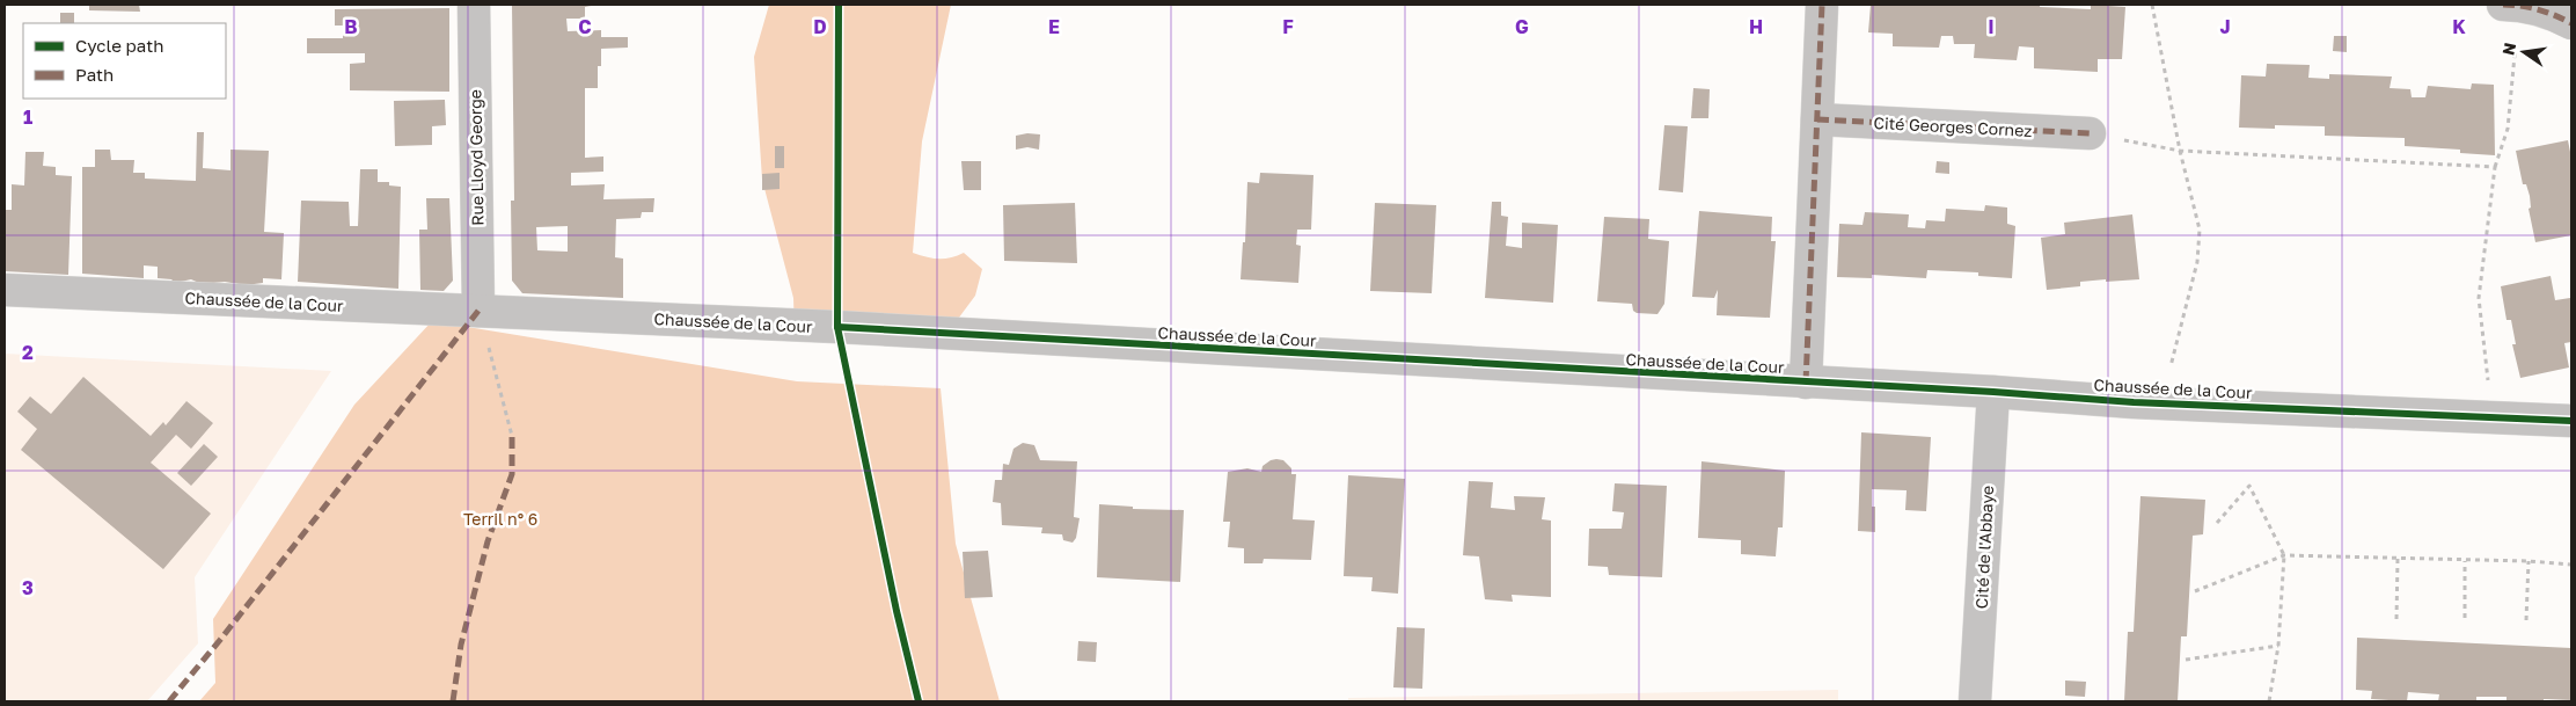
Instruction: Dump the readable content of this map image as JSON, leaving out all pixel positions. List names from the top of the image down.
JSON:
{
  "streets": {
    "street": [
      "Cité Georges Cornez",
      "Rue Lloyd George",
      "Chaussée de la Cour",
      "Cité de l'Abbaye"
    ]
  },
  "crossings": [
    ["Rue Lloyd George", "Chaussée de la Cour"],
    ["Chaussée de la Cour", "Cité de l'Abbaye"]
  ],
  "parks": ["Terril n° 6"],
  "legend": ["Cycle path", "Path"],
  "north": "left",
  "grid": {
    "columns": [
      "B",
      "C",
      "D",
      "E",
      "F",
      "G",
      "H",
      "I",
      "J",
      "K"
    ],
    "rows": ["1", "2", "3"]
  }
}
